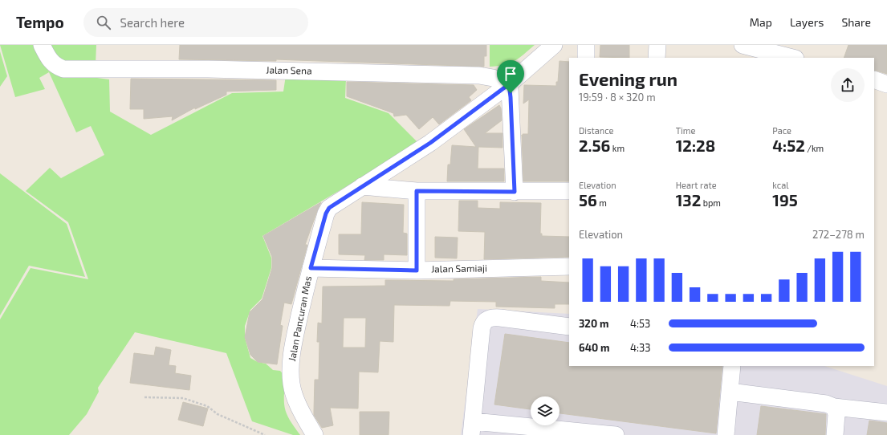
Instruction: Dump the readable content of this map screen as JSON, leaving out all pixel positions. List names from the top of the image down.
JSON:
{
  "streets": {
    "street": ["Jalan Sena", "Jalan Samiaji", "Jalan Pancuran Mas"]
  },
  "crossings": [
    ["Jalan Sena", "Jalan Pancuran Mas"],
    ["Jalan Samiaji", "Jalan Pancuran Mas"]
  ],
  "page": {
    "header": "Tempo",
    "search": "Search here",
    "nav": ["Map", "Layers", "Share"],
    "heading": ["Evening run", "19:59 · 8 × 320 m"],
    "stats": [
      ["Distance", "2.56 km"],
      ["Time", "12:28"],
      ["Pace", "4:52 /km"],
      ["Elevation", "56 m"],
      ["Heart rate", "132 bpm"],
      ["kcal", "195"]
    ],
    "chart": ["Elevation", "272–278 m"],
    "list": [
      {
        "name": "320 m",
        "note": "4:53"
      },
      {
        "name": "640 m",
        "note": "4:33"
      }
    ]
  }
}
